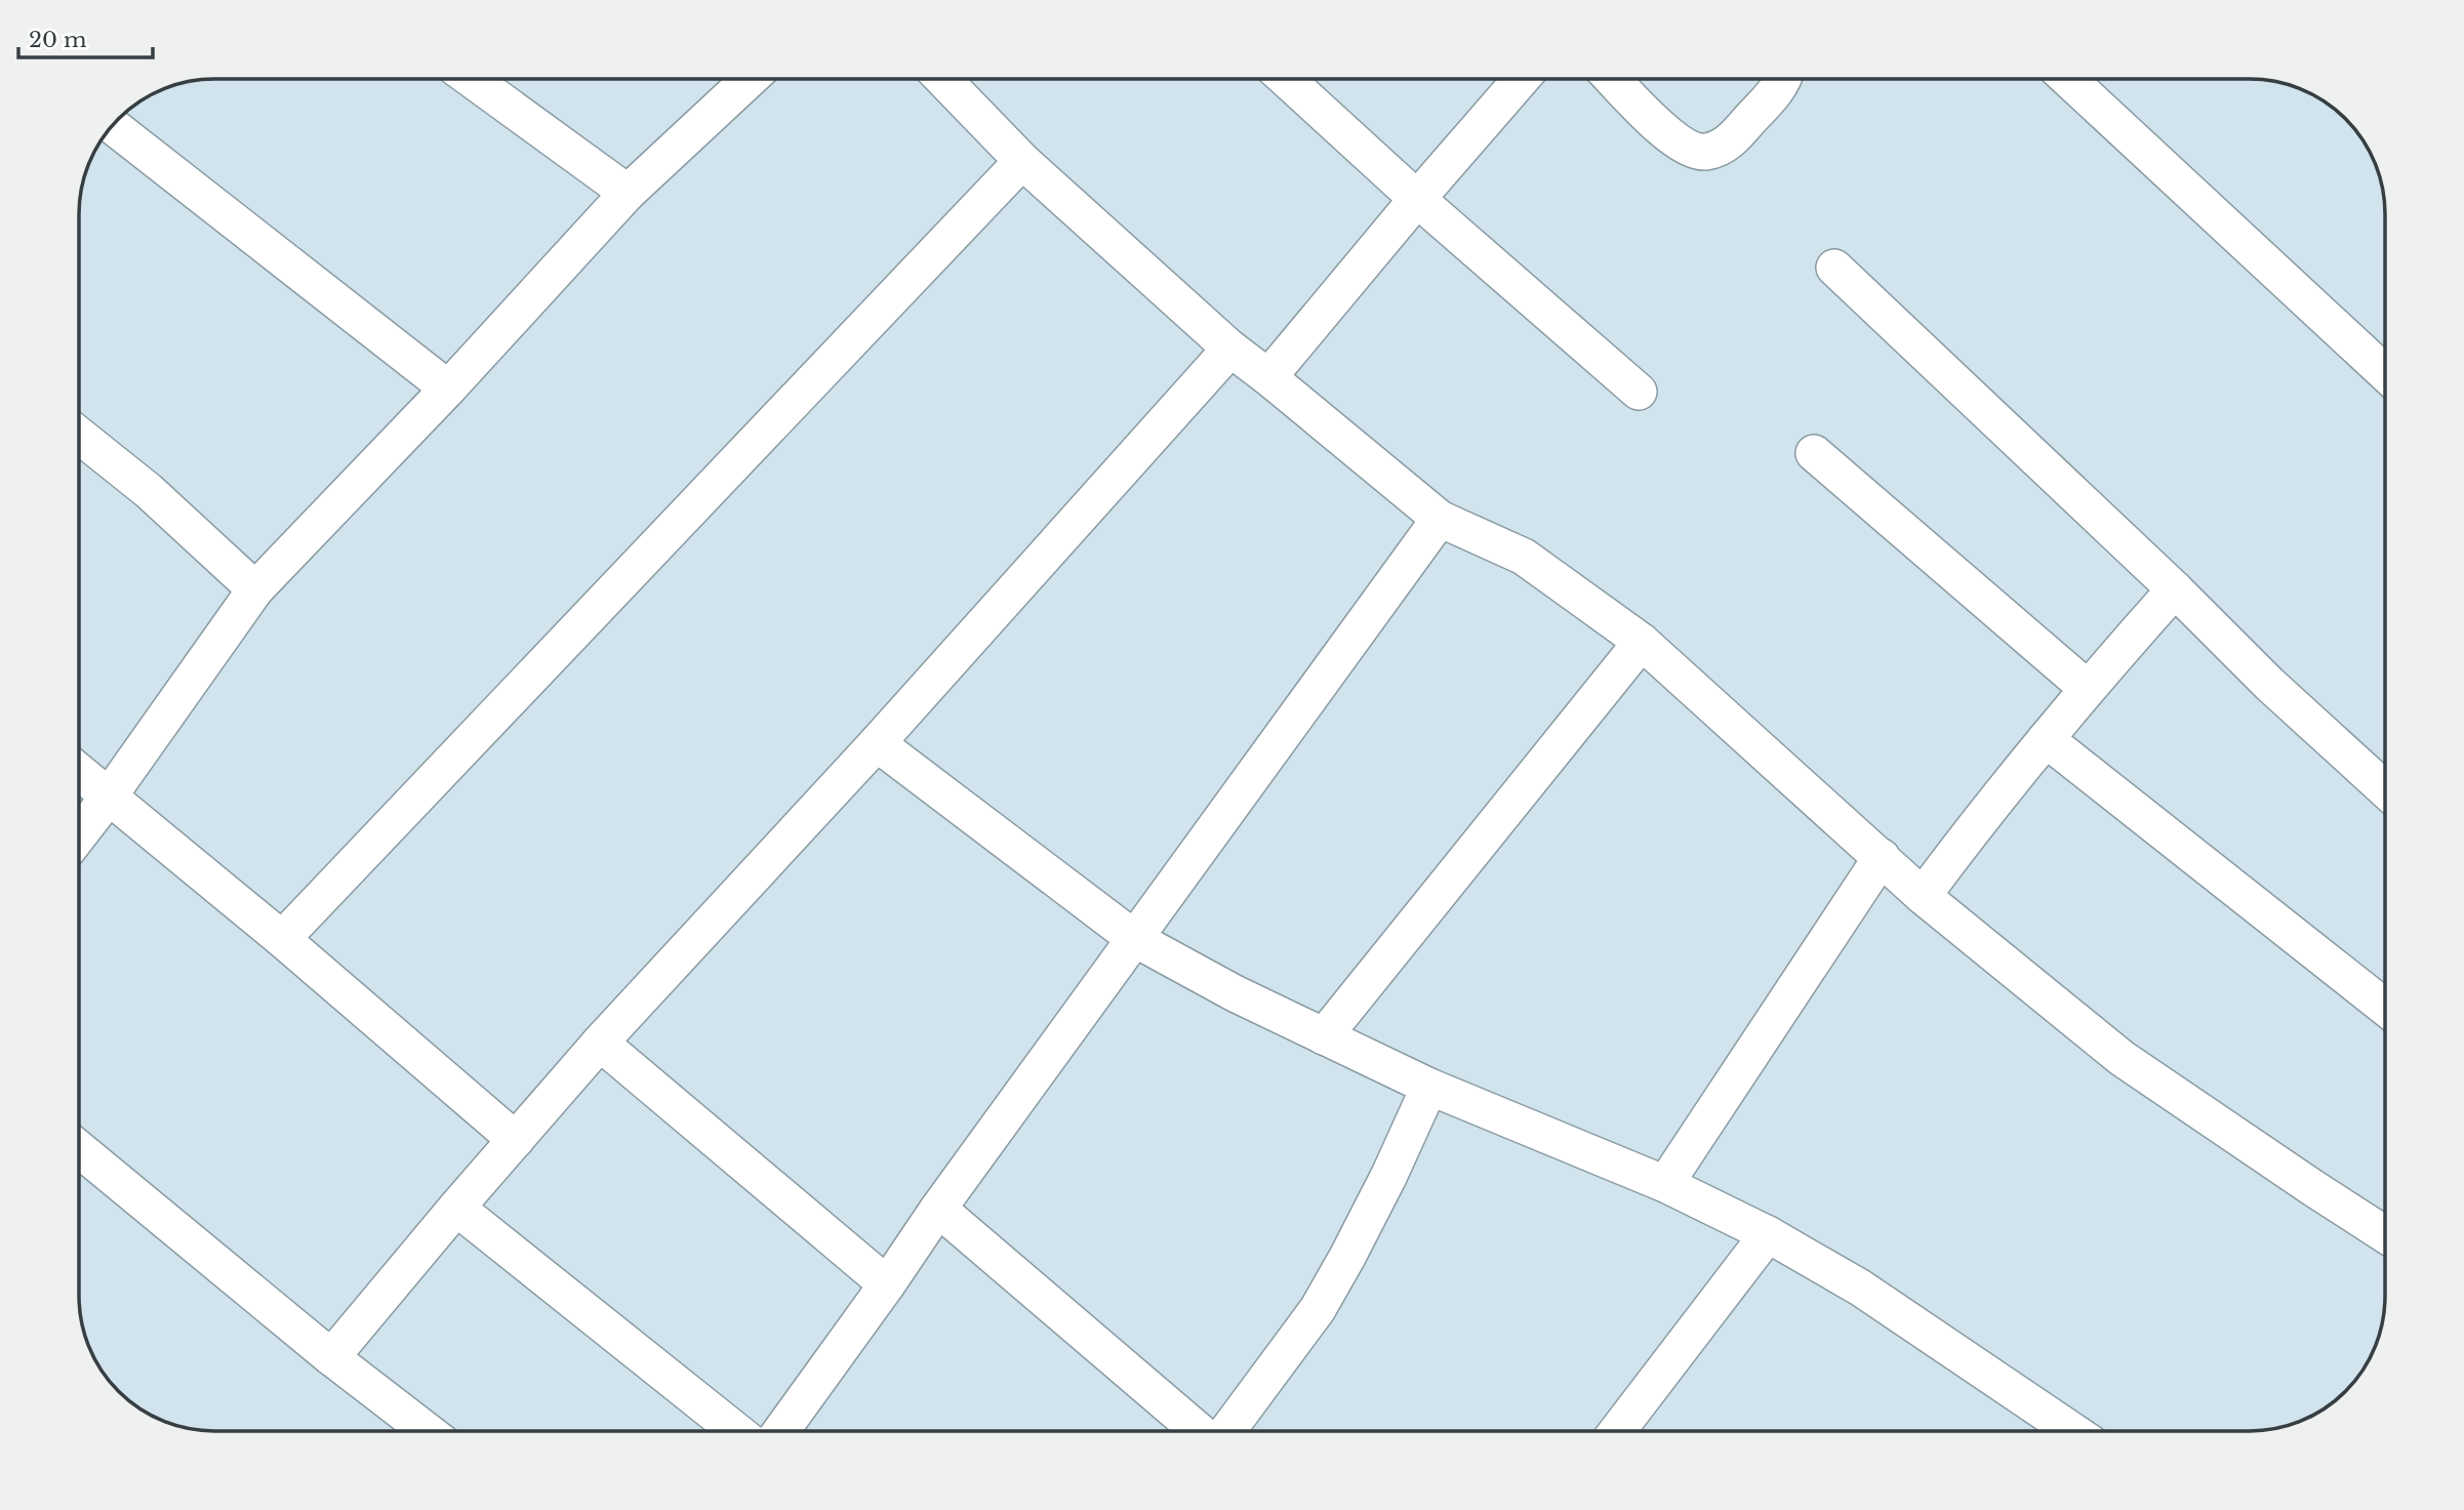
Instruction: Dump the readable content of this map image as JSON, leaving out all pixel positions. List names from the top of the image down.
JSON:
{
  "scale_bar": "20 m"
}
